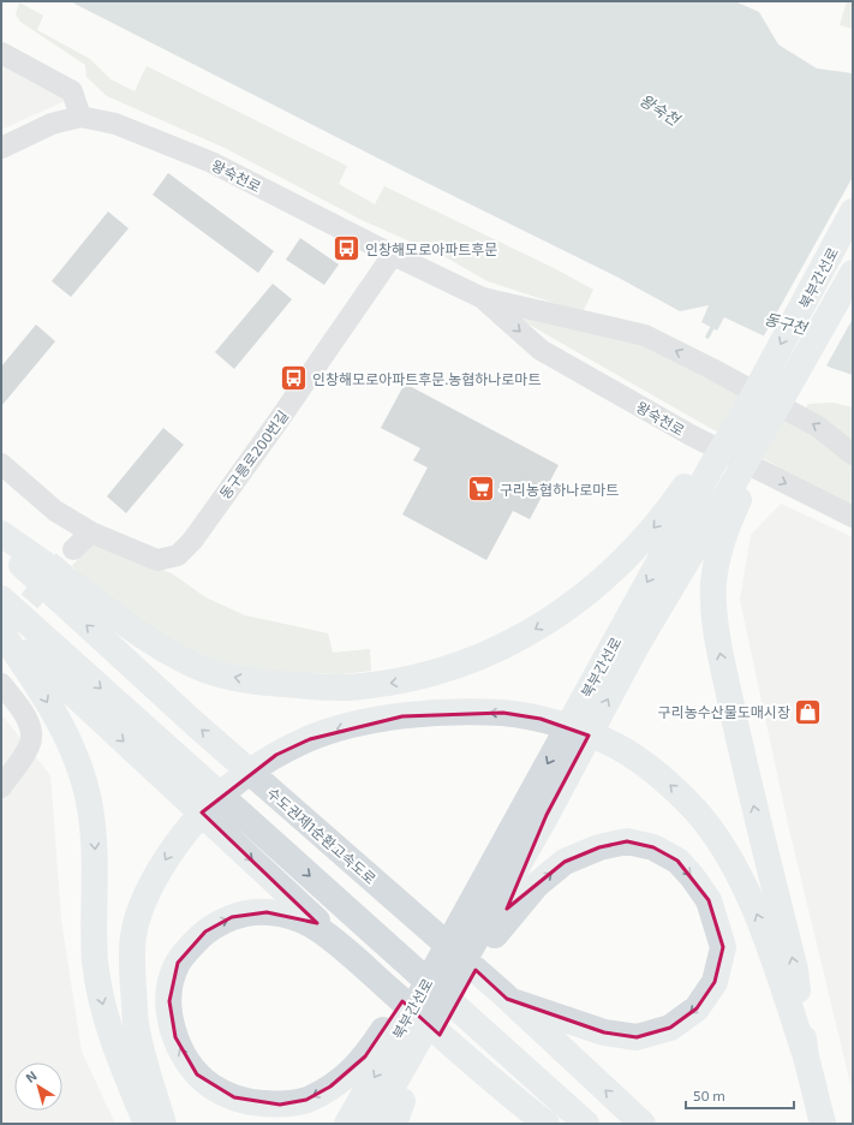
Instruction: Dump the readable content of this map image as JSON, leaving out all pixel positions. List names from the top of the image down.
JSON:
{
  "streets": {
    "highway": ["북부간선로", "수도권제1순환고속도로"],
    "street": ["왕숙천로", "동구릉로200번길"]
  },
  "crossings": [
    ["왕숙천로", "동구릉로200번길"]
  ],
  "water": ["왕숙천", "동구천"],
  "places": {
    "bus stop": ["인창해모로아파트후문", "인창해모로아파트후문.농협하나로마트"],
    "supermarket": ["구리농협하나로마트"],
    "shop": ["구리농수산물도매시장"]
  },
  "scale_bar": "50 m",
  "north": "top left"
}
